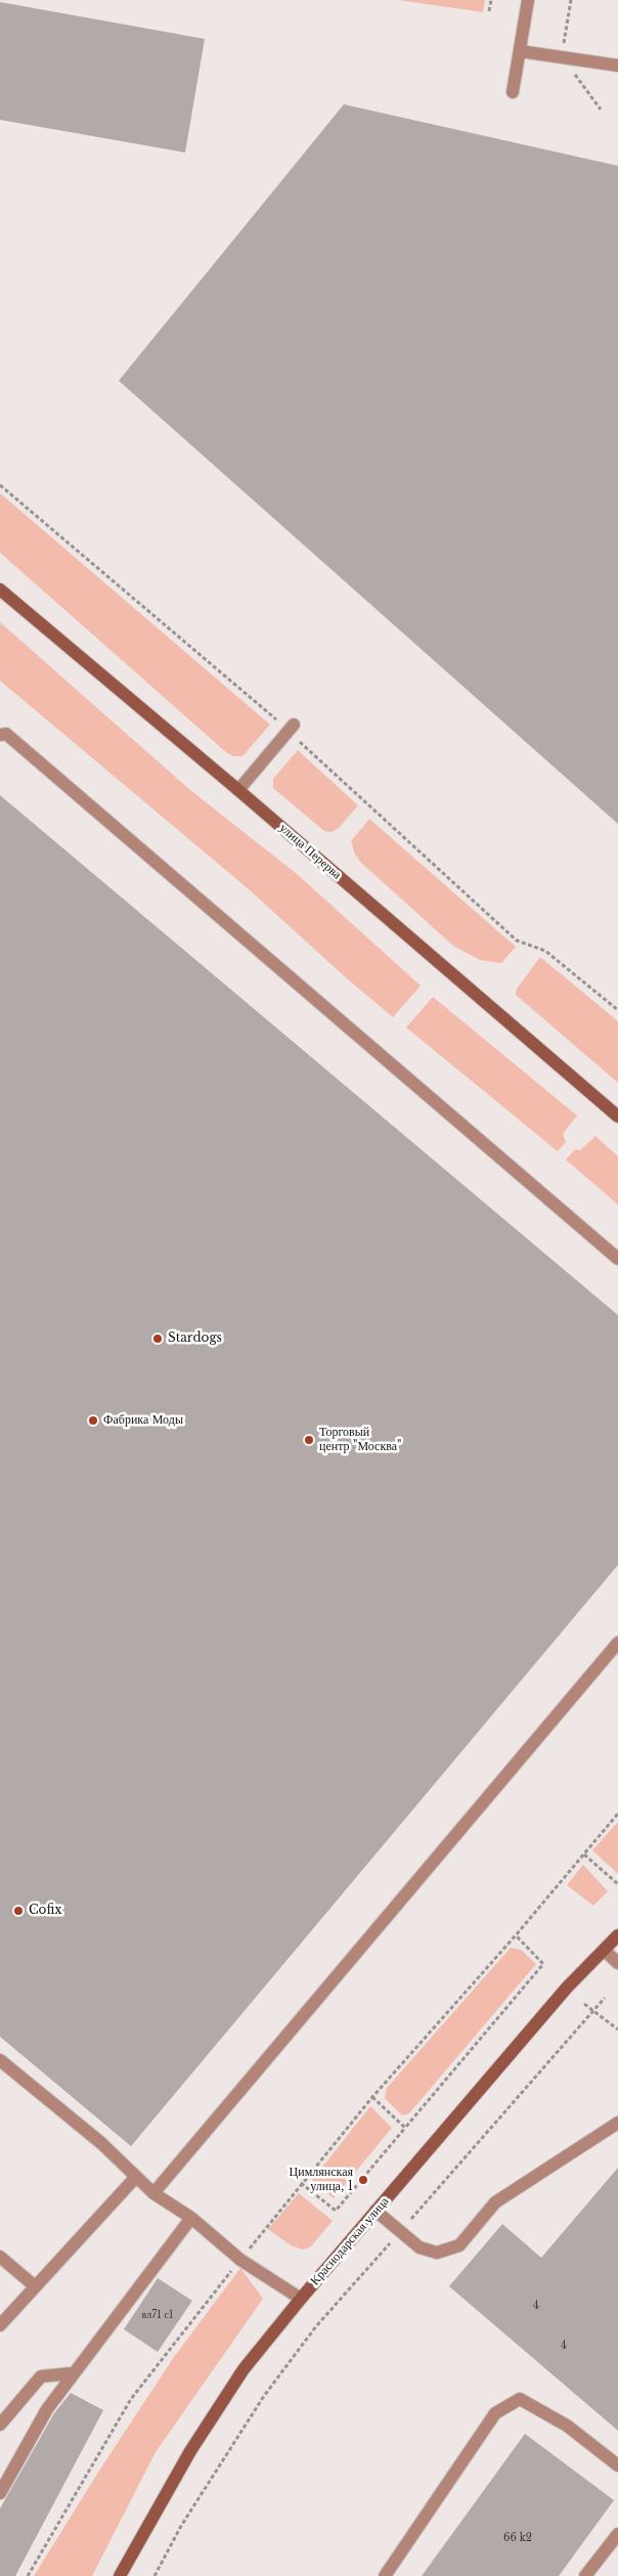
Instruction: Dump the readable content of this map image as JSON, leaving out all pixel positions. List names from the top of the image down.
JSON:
{
  "streets": {
    "street": ["улица Перерва", "Краснодарская улица"]
  },
  "places": [
    "Stardogs",
    "Фабрика Моды",
    "Торговый центр \"Москва\"",
    "Cofix",
    "Цимлянская улица, 1"
  ],
  "house_numbers": [
    "4",
    "вл71 с1",
    "4",
    "66 k2"
  ]
}
